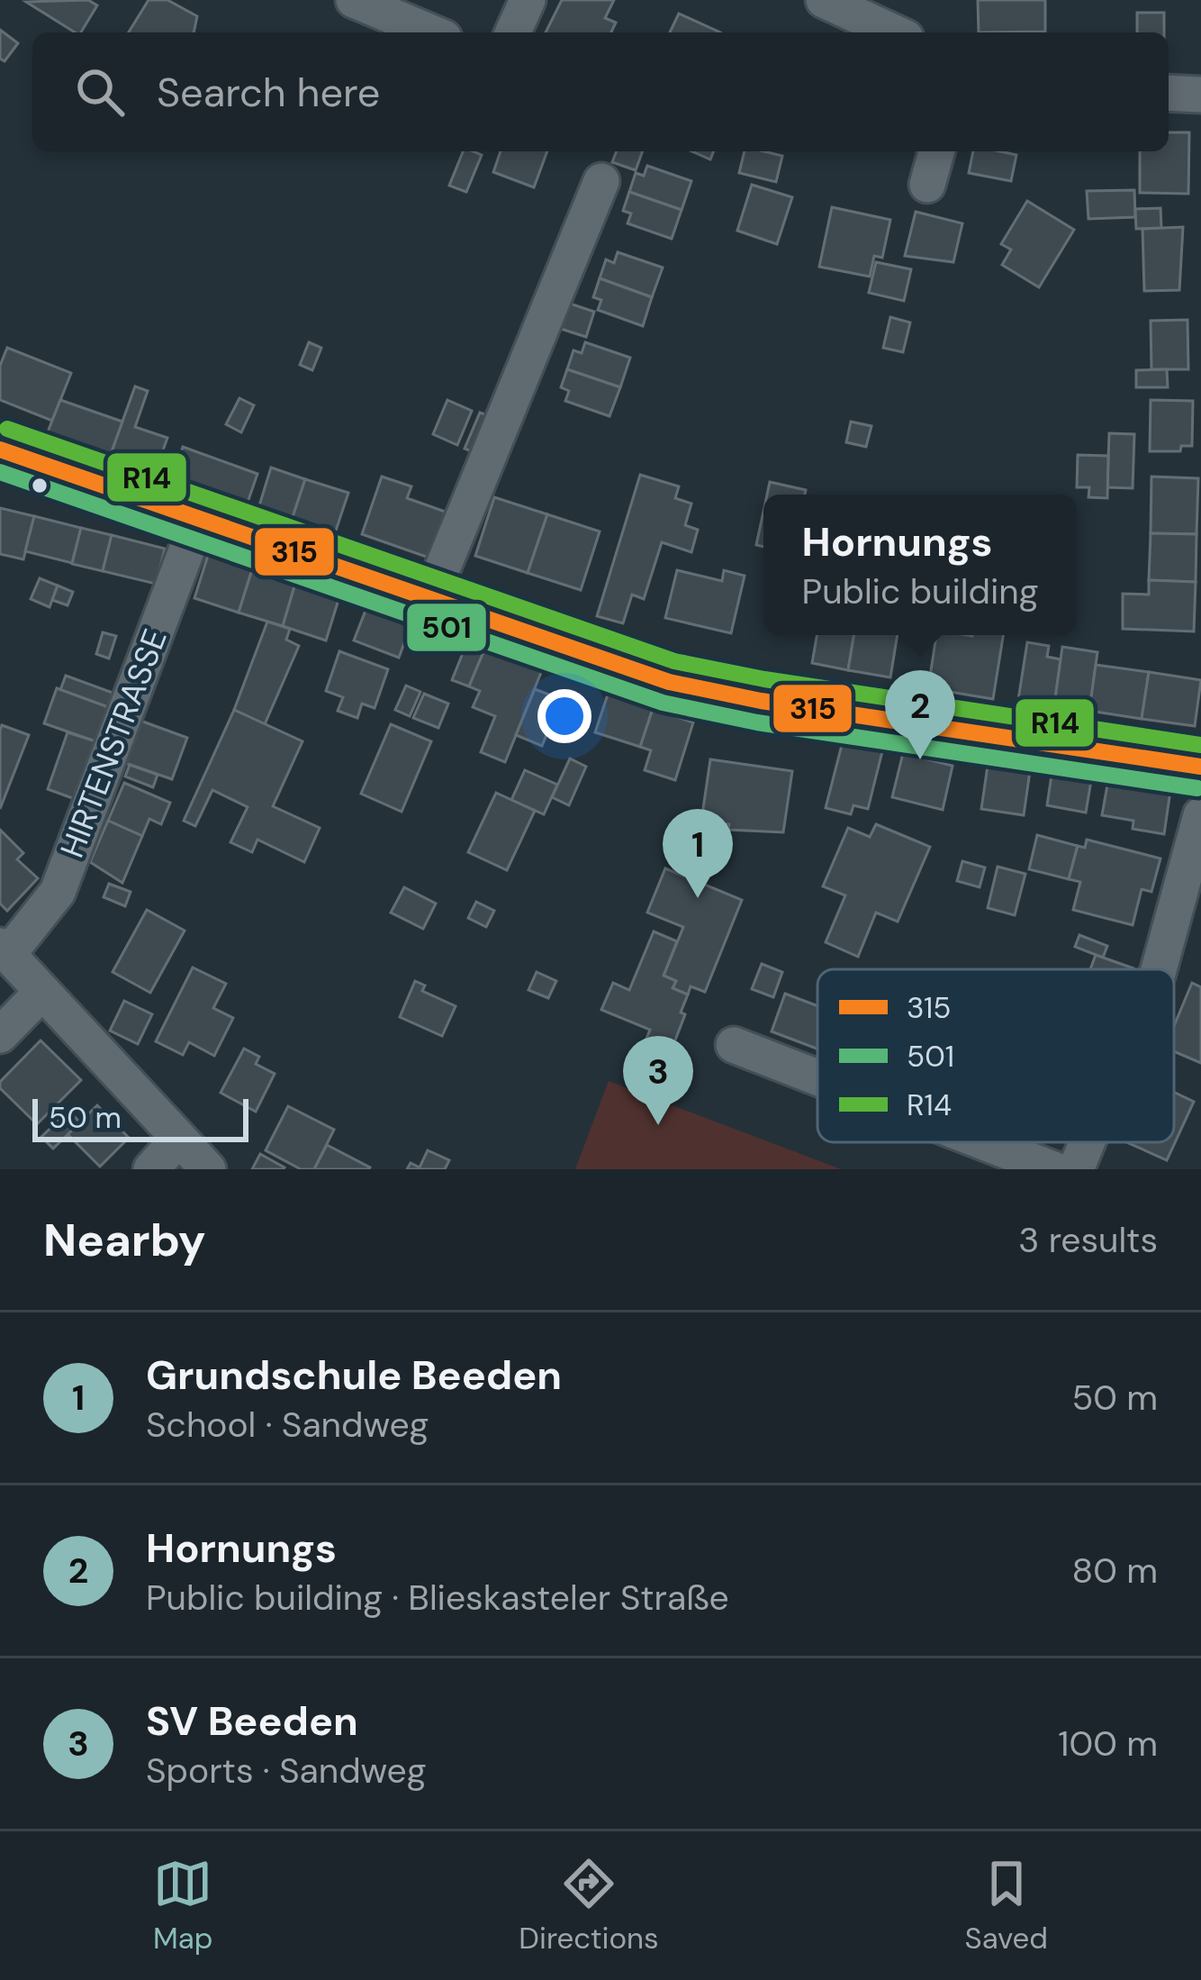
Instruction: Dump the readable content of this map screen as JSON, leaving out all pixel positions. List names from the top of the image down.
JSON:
{
  "streets": {
    "street": ["HIRTENSTRASSE"]
  },
  "lines": ["transit line R14", "transit line 315", "transit line 501"],
  "legend": ["315", "501", "R14"],
  "scale_bar": "50 m",
  "page": {
    "search": "Search here",
    "popup": ["Hornungs", "Public building"],
    "pins": ["2", "1", "3"],
    "scale": "50 m",
    "heading": ["Nearby", "3 results"],
    "list": [
      {
        "mark": "1",
        "name": "Grundschule Beeden",
        "note": "School · Sandweg",
        "value": "50 m"
      },
      {
        "mark": "2",
        "name": "Hornungs",
        "note": "Public building · Blieskasteler Straße",
        "value": "80 m"
      },
      {
        "mark": "3",
        "name": "SV Beeden",
        "note": "Sports · Sandweg",
        "value": "100 m"
      }
    ],
    "nav": ["Map", "Directions", "Saved"]
  }
}
